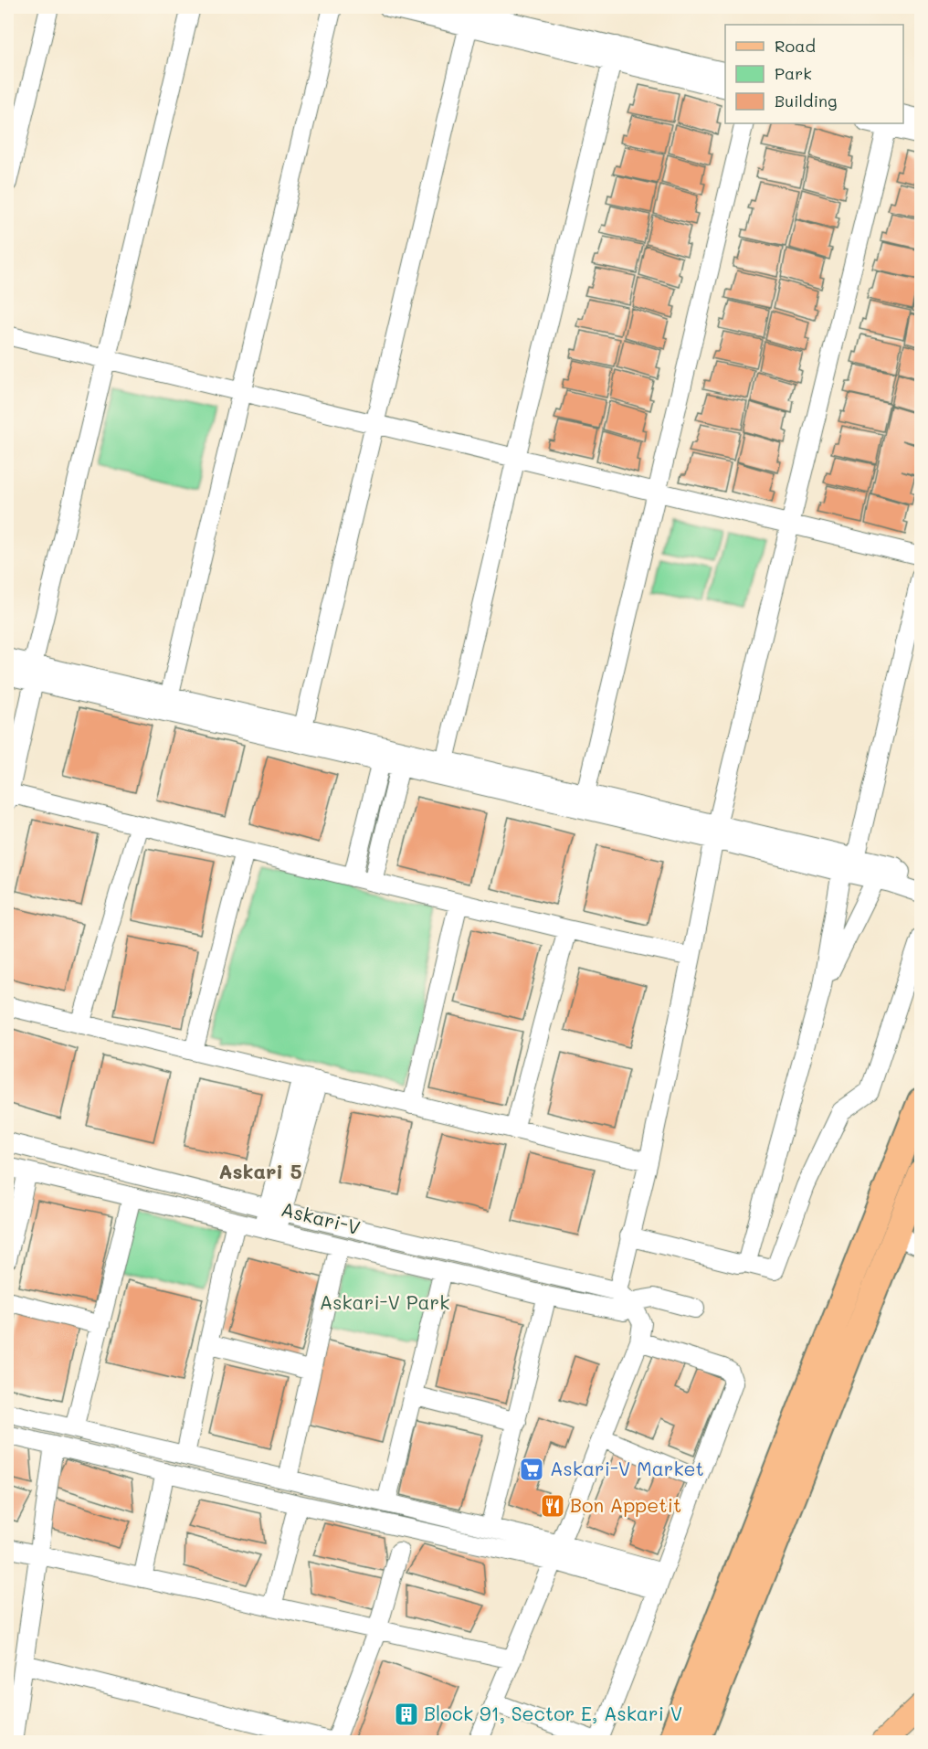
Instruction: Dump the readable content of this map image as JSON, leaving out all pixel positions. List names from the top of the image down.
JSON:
{
  "streets": {
    "street": ["Askari-V"]
  },
  "districts": ["Askari 5"],
  "parks": ["Askari-V Park"],
  "places": {
    "supermarket": ["Askari-V Market"],
    "restaurant": ["Bon Appetit"],
    "building": ["Block 91, Sector E, Askari V"]
  },
  "legend": ["Road", "Park", "Building"]
}
